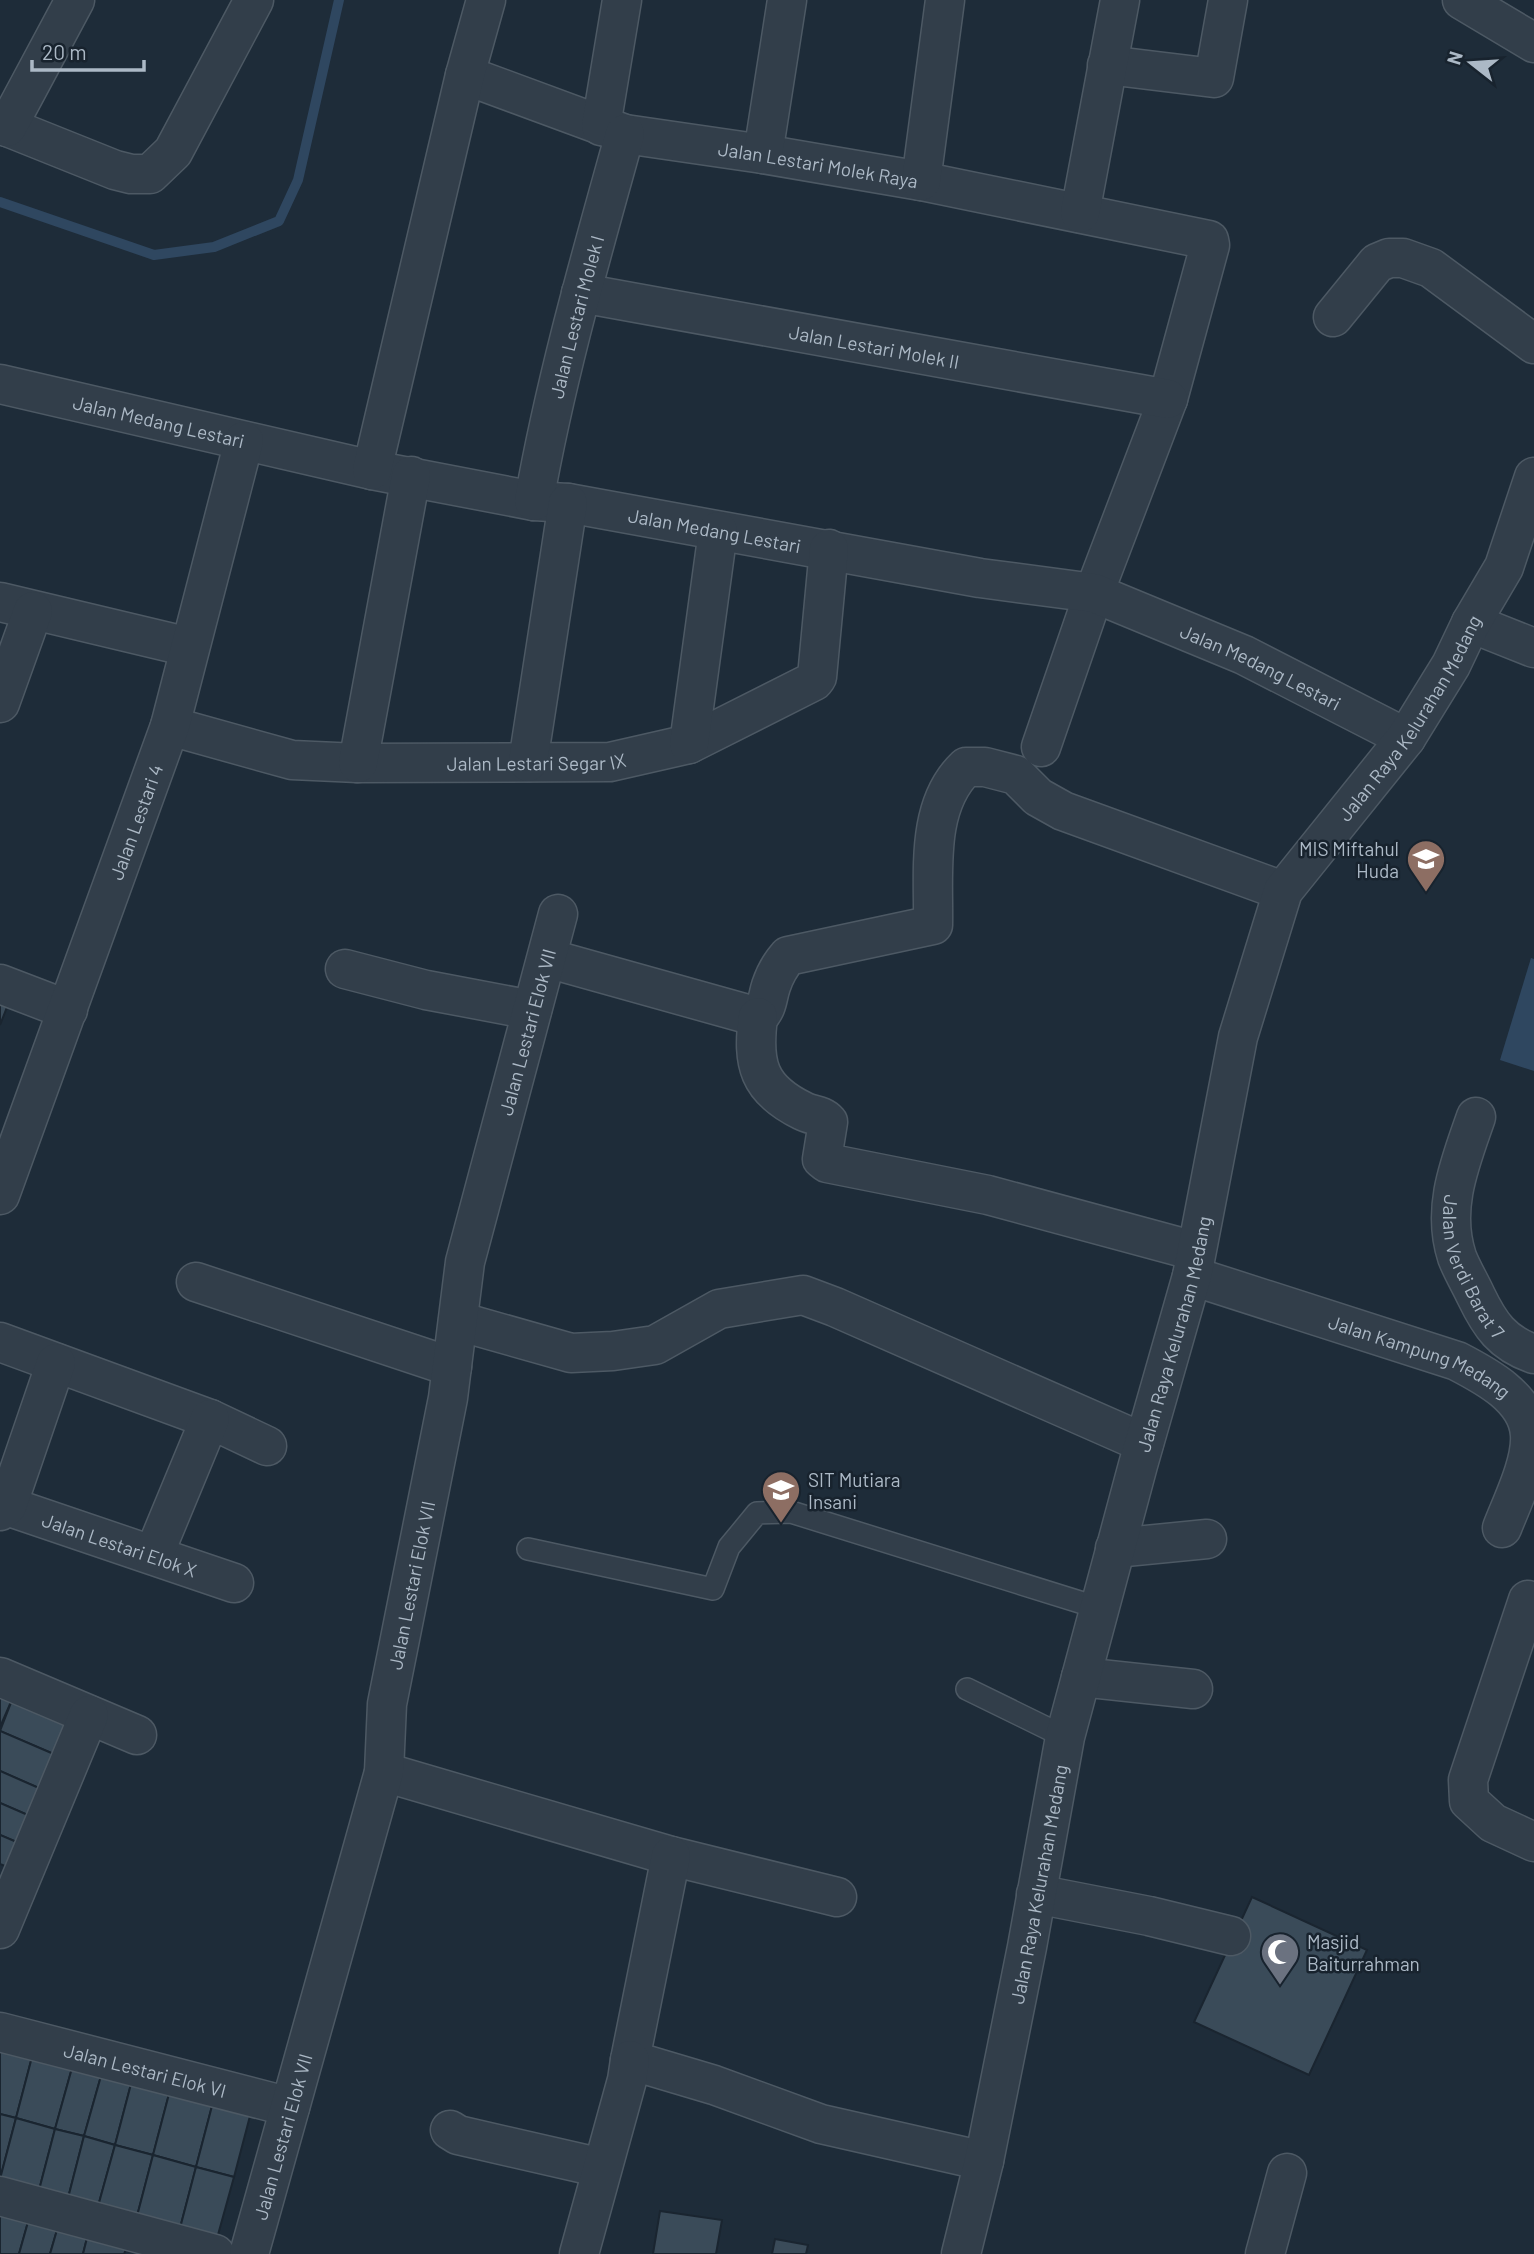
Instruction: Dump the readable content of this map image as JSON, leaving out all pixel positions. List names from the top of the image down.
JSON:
{
  "streets": {
    "street": [
      "Jalan Lestari Molek Raya",
      "Jalan Lestari Molek I",
      "Jalan Lestari Molek II",
      "Jalan Medang Lestari",
      "Jalan Raya Kelurahan Medang",
      "Jalan Lestari Segar IX",
      "Jalan Lestari 4",
      "Jalan Lestari Elok VII",
      "Jalan Verdi Barat 7",
      "Jalan Kampung Medang",
      "Jalan Lestari Elok X",
      "Jalan Lestari Elok VI"
    ]
  },
  "crossings": [
    ["Jalan Lestari Molek Raya", "Jalan Lestari Molek I"],
    ["Jalan Lestari Molek Raya", "Jalan Lestari Molek II"],
    ["Jalan Lestari Molek Raya", "Jalan Medang Lestari"],
    ["Jalan Lestari Molek I", "Jalan Lestari Molek II"],
    ["Jalan Lestari Molek I", "Jalan Medang Lestari"],
    ["Jalan Lestari Molek I", "Jalan Lestari Segar IX"],
    ["Jalan Medang Lestari", "Jalan Raya Kelurahan Medang"],
    ["Jalan Medang Lestari", "Jalan Lestari Segar IX"],
    ["Jalan Medang Lestari", "Jalan Lestari 4"],
    ["Jalan Raya Kelurahan Medang", "Jalan Kampung Medang"],
    ["Jalan Lestari Segar IX", "Jalan Lestari 4"],
    ["Jalan Lestari Elok VII", "Jalan Lestari Elok VI"]
  ],
  "places": {
    "school or university": ["MIS Miftahul Huda", "SIT Mutiara Insani"],
    "mosque": ["Masjid Baiturrahman"]
  },
  "scale_bar": "20 m",
  "north": "left"
}
